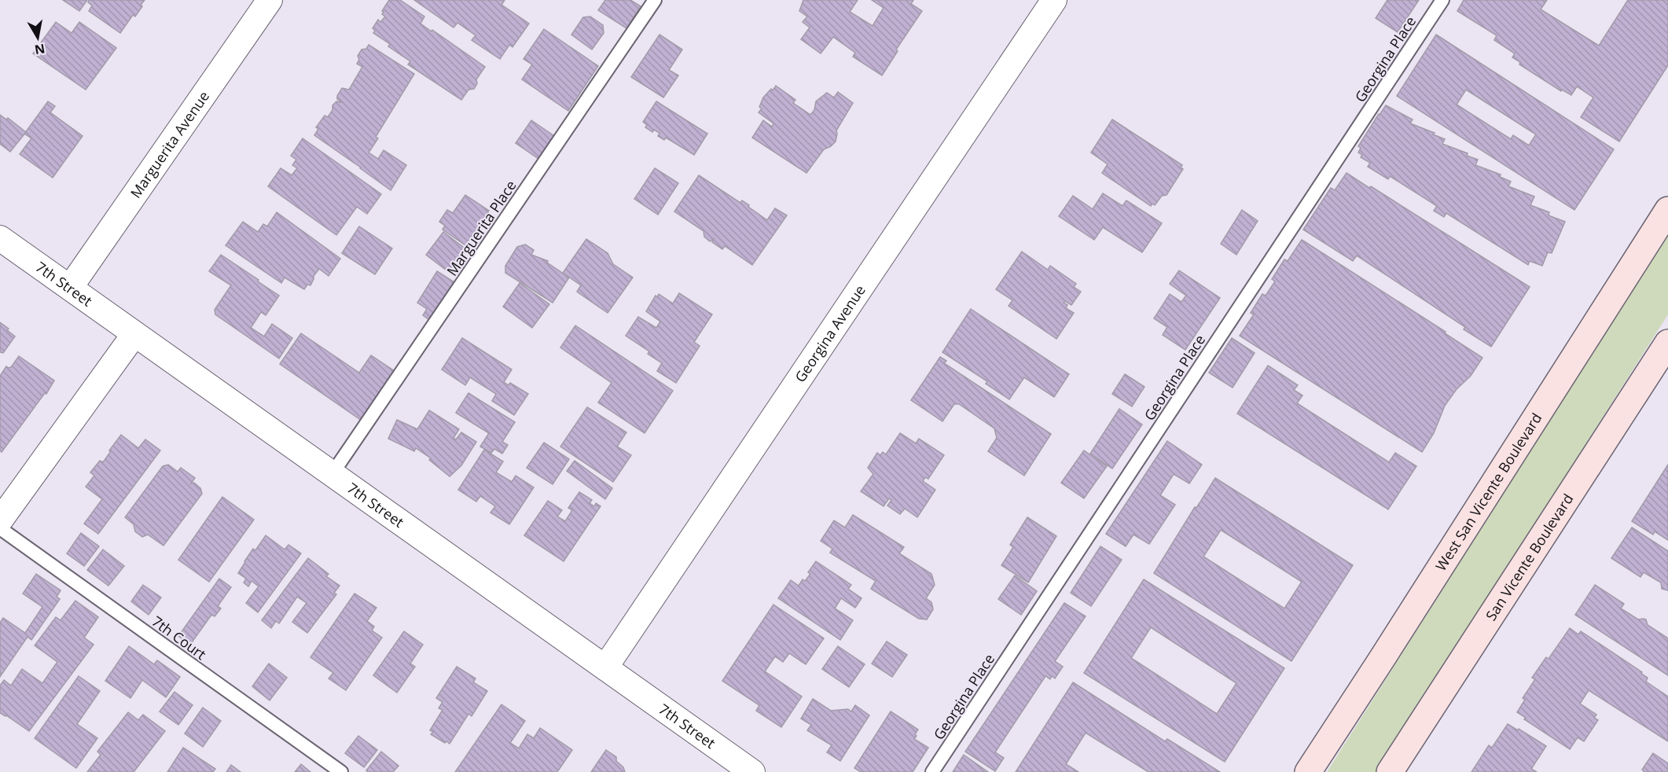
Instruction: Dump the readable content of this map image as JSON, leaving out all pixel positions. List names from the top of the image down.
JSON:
{
  "streets": {
    "main road": ["West San Vicente Boulevard", "San Vicente Boulevard"],
    "street": ["Marguerita Avenue", "7th Street", "Georgina Avenue"],
    "lane": ["Georgina Place", "Marguerita Place", "7th Court"]
  },
  "crossings": [
    ["Marguerita Avenue", "7th Street"],
    ["Marguerita Place", "7th Street"],
    ["7th Street", "Georgina Avenue"]
  ],
  "north": "bottom"
}
